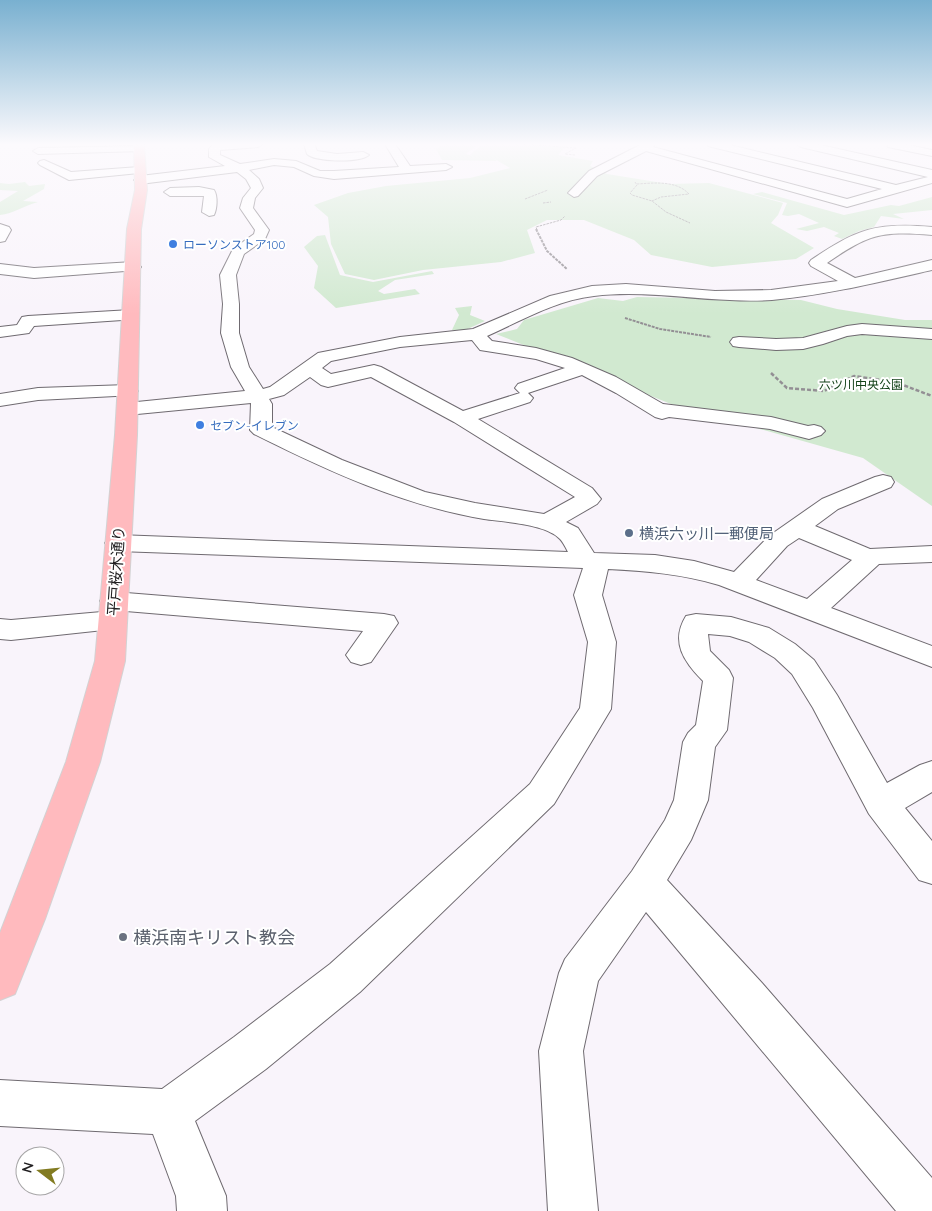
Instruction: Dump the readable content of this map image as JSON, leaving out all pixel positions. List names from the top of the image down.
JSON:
{
  "streets": {
    "main road": ["平戸桜木通り"]
  },
  "parks": ["六ツ川中央公園"],
  "places": [
    "ローソンストア100",
    "セブン-イレブン",
    "横浜六ッ川一郵便局",
    "横浜南キリスト教会"
  ],
  "north": "left"
}
